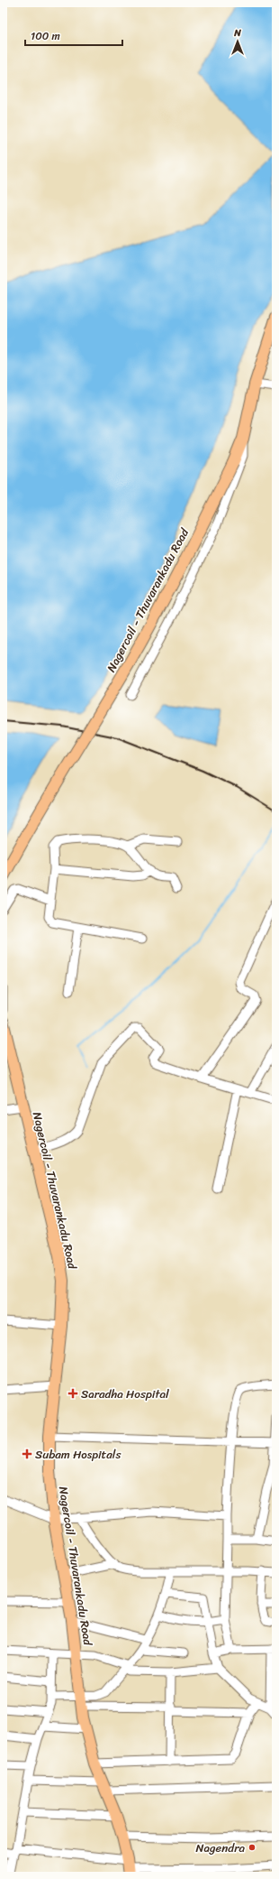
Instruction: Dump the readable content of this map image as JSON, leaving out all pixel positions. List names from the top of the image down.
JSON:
{
  "streets": {
    "main road": ["Nagercoil - Thuvarankadu Road"]
  },
  "places": {
    "health": ["Saradha Hospital", "Subam Hospitals"],
    "other": ["Nagendra"]
  },
  "scale_bar": "100 m",
  "north": "top"
}
